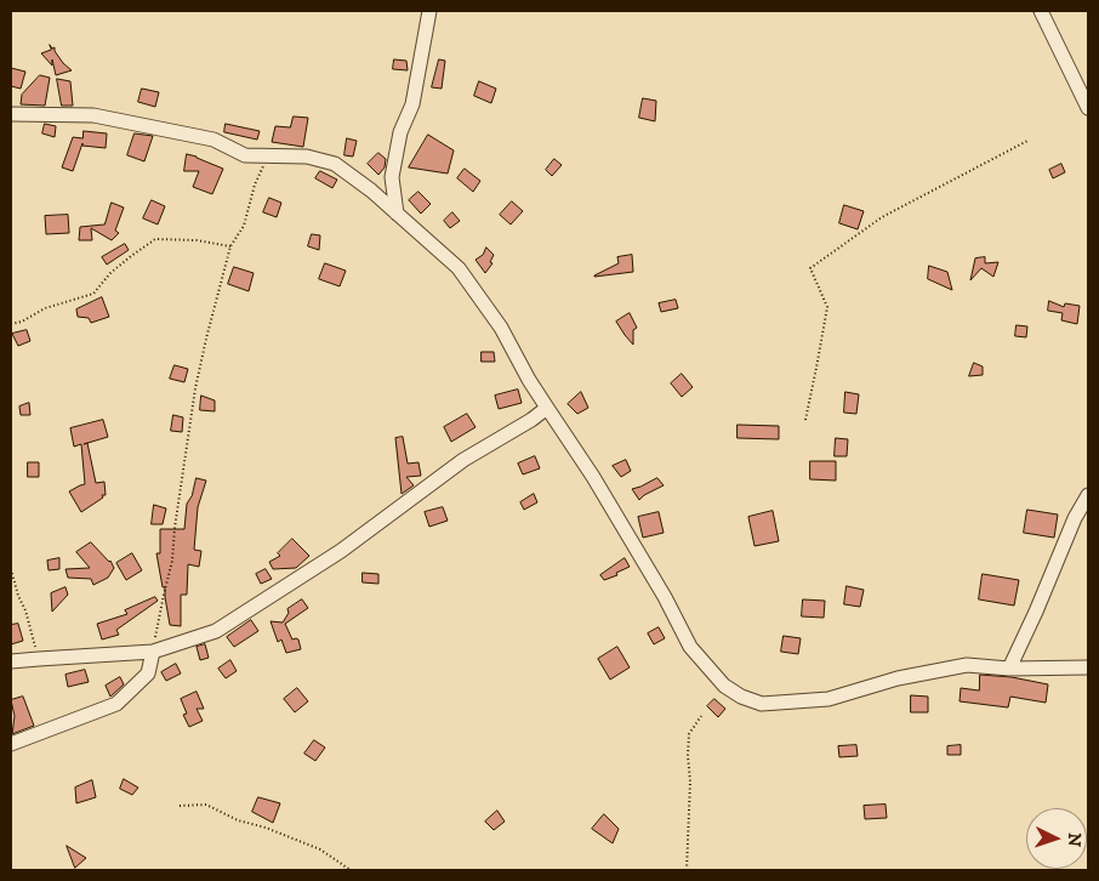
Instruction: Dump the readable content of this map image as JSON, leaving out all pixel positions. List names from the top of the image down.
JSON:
{
  "north": "right"
}
